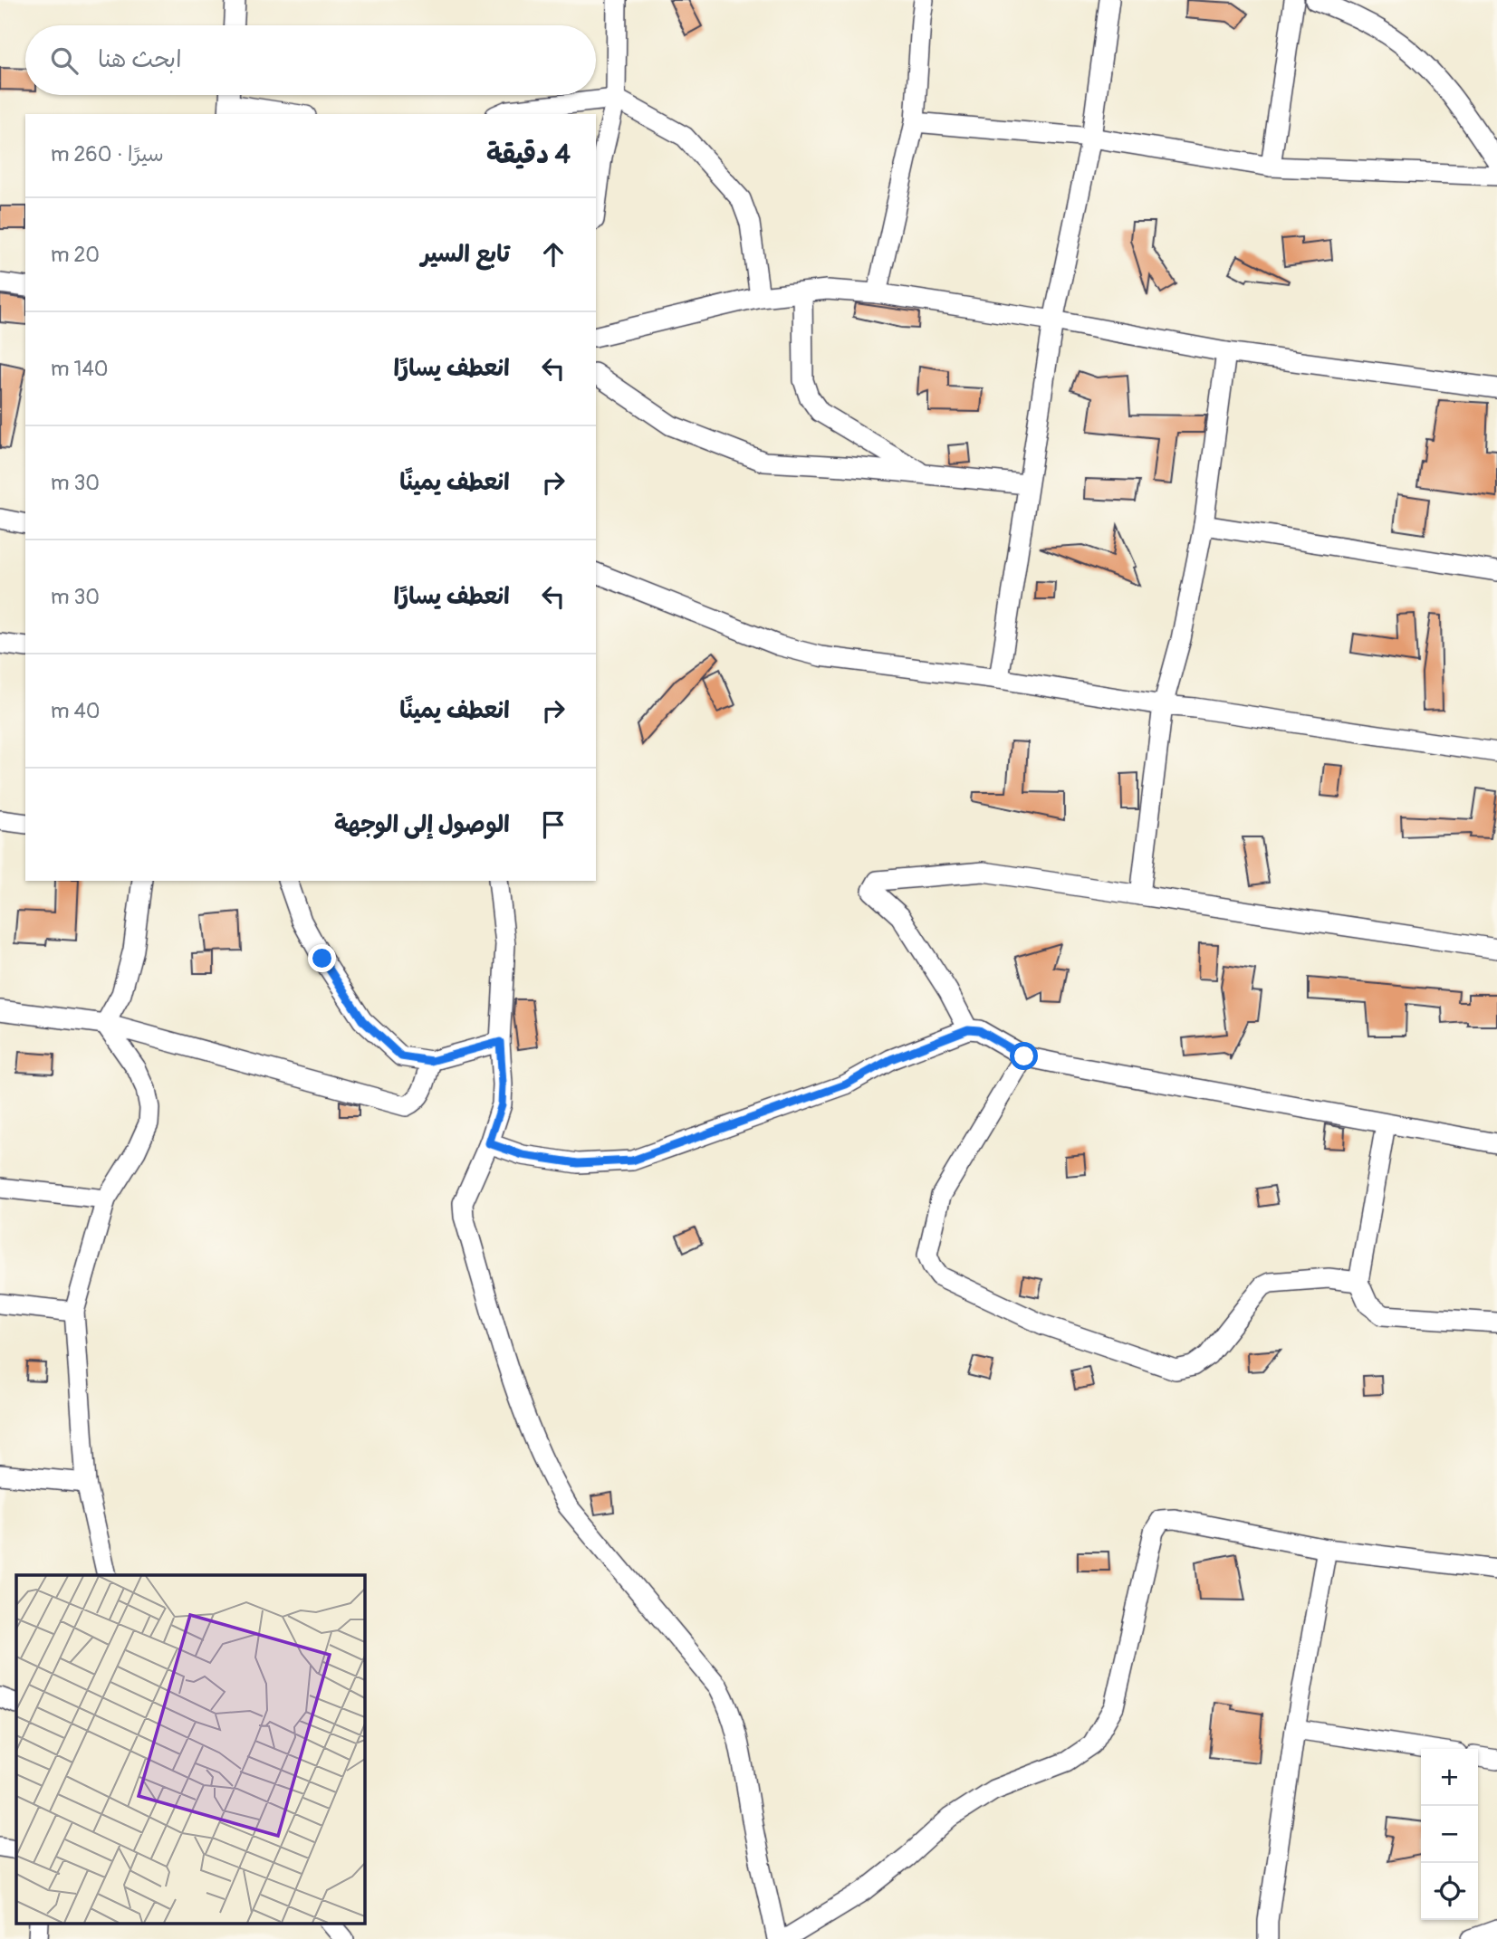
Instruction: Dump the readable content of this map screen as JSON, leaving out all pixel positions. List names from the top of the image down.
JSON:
{
  "page": {
    "search": "ابحث هنا",
    "heading": ["4 دقيقة", "سيرًا · 260 m"],
    "list": [
      ["تابع السير", "20 m"],
      ["انعطف يسارًا", "140 m"],
      ["انعطف يمينًا", "30 m"],
      ["انعطف يسارًا", "30 m"],
      ["انعطف يمينًا", "40 m"],
      "الوصول إلى الوجهة"
    ],
    "map_buttons": ["+", "−"]
  }
}
